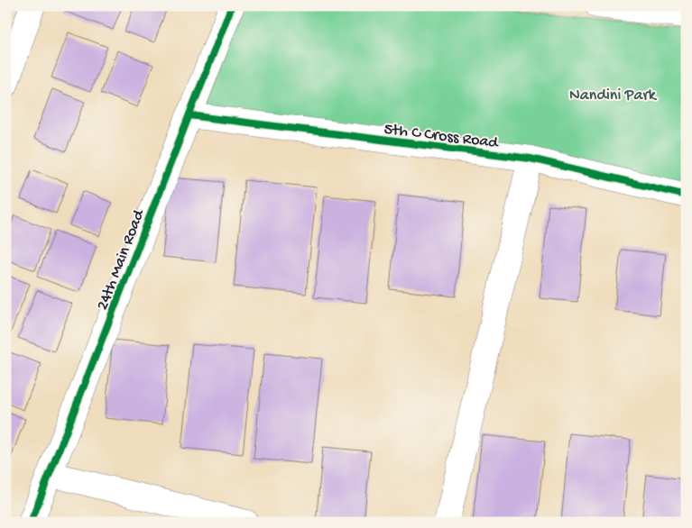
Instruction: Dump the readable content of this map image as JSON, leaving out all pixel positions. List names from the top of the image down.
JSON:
{
  "streets": {
    "street": ["5th C Cross Road", "24th Main Road"]
  },
  "crossings": [
    ["5th C Cross Road", "24th Main Road"]
  ],
  "parks": ["Nandini Park"]
}
